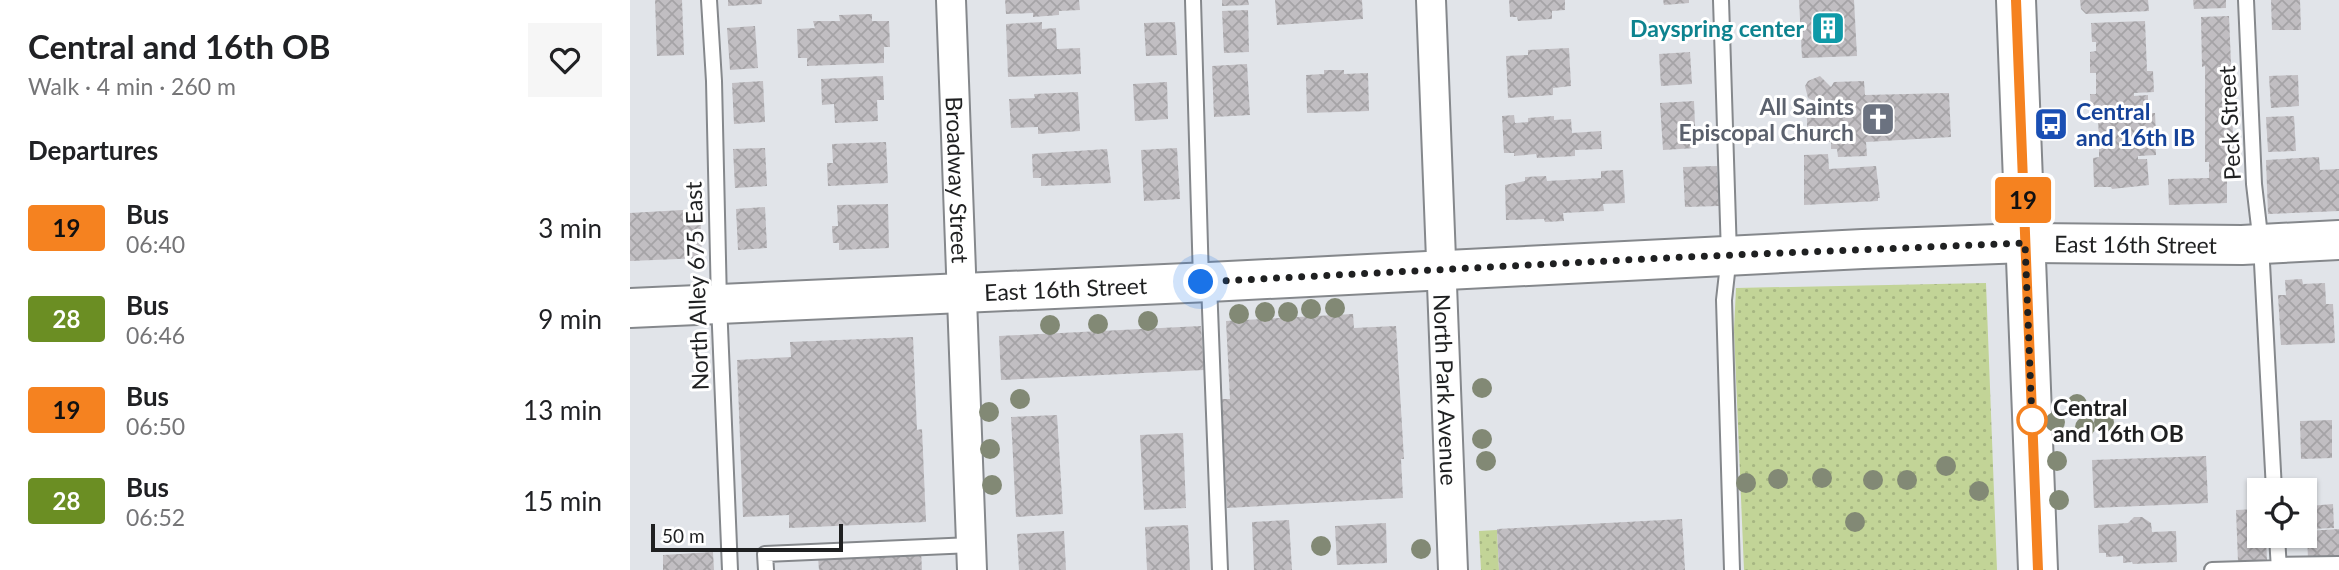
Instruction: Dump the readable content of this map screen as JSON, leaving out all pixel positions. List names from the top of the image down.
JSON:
{
  "streets": {
    "main road": ["East 16th Street"],
    "street": ["Broadway Street", "North Park Avenue"],
    "lane": ["Peck Street", "North Alley 675 East"]
  },
  "crossings": [
    ["Peck Street", "East 16th Street"],
    ["Broadway Street", "East 16th Street"],
    ["East 16th Street", "North Alley 675 East"],
    ["East 16th Street", "North Park Avenue"]
  ],
  "places": {
    "building": ["Dayspring center"],
    "church": ["All Saints Episcopal Church"],
    "bus stop": ["Central and 16th IB"],
    "other": ["Central and 16th OB"]
  },
  "lines": ["bus line 19"],
  "scale_bar": "50 m",
  "page": {
    "heading": [
      ["Central and 16th OB", "Walk · 4 min · 260 m"],
      "Departures"
    ],
    "on_map": "19",
    "list": [
      {
        "mark": "19",
        "name": "Bus",
        "note": "06:40",
        "value": "3 min"
      },
      {
        "mark": "28",
        "name": "Bus",
        "note": "06:46",
        "value": "9 min"
      },
      {
        "mark": "19",
        "name": "Bus",
        "note": "06:50",
        "value": "13 min"
      },
      {
        "mark": "28",
        "name": "Bus",
        "note": "06:52",
        "value": "15 min"
      }
    ],
    "scale": "50 m"
  }
}
